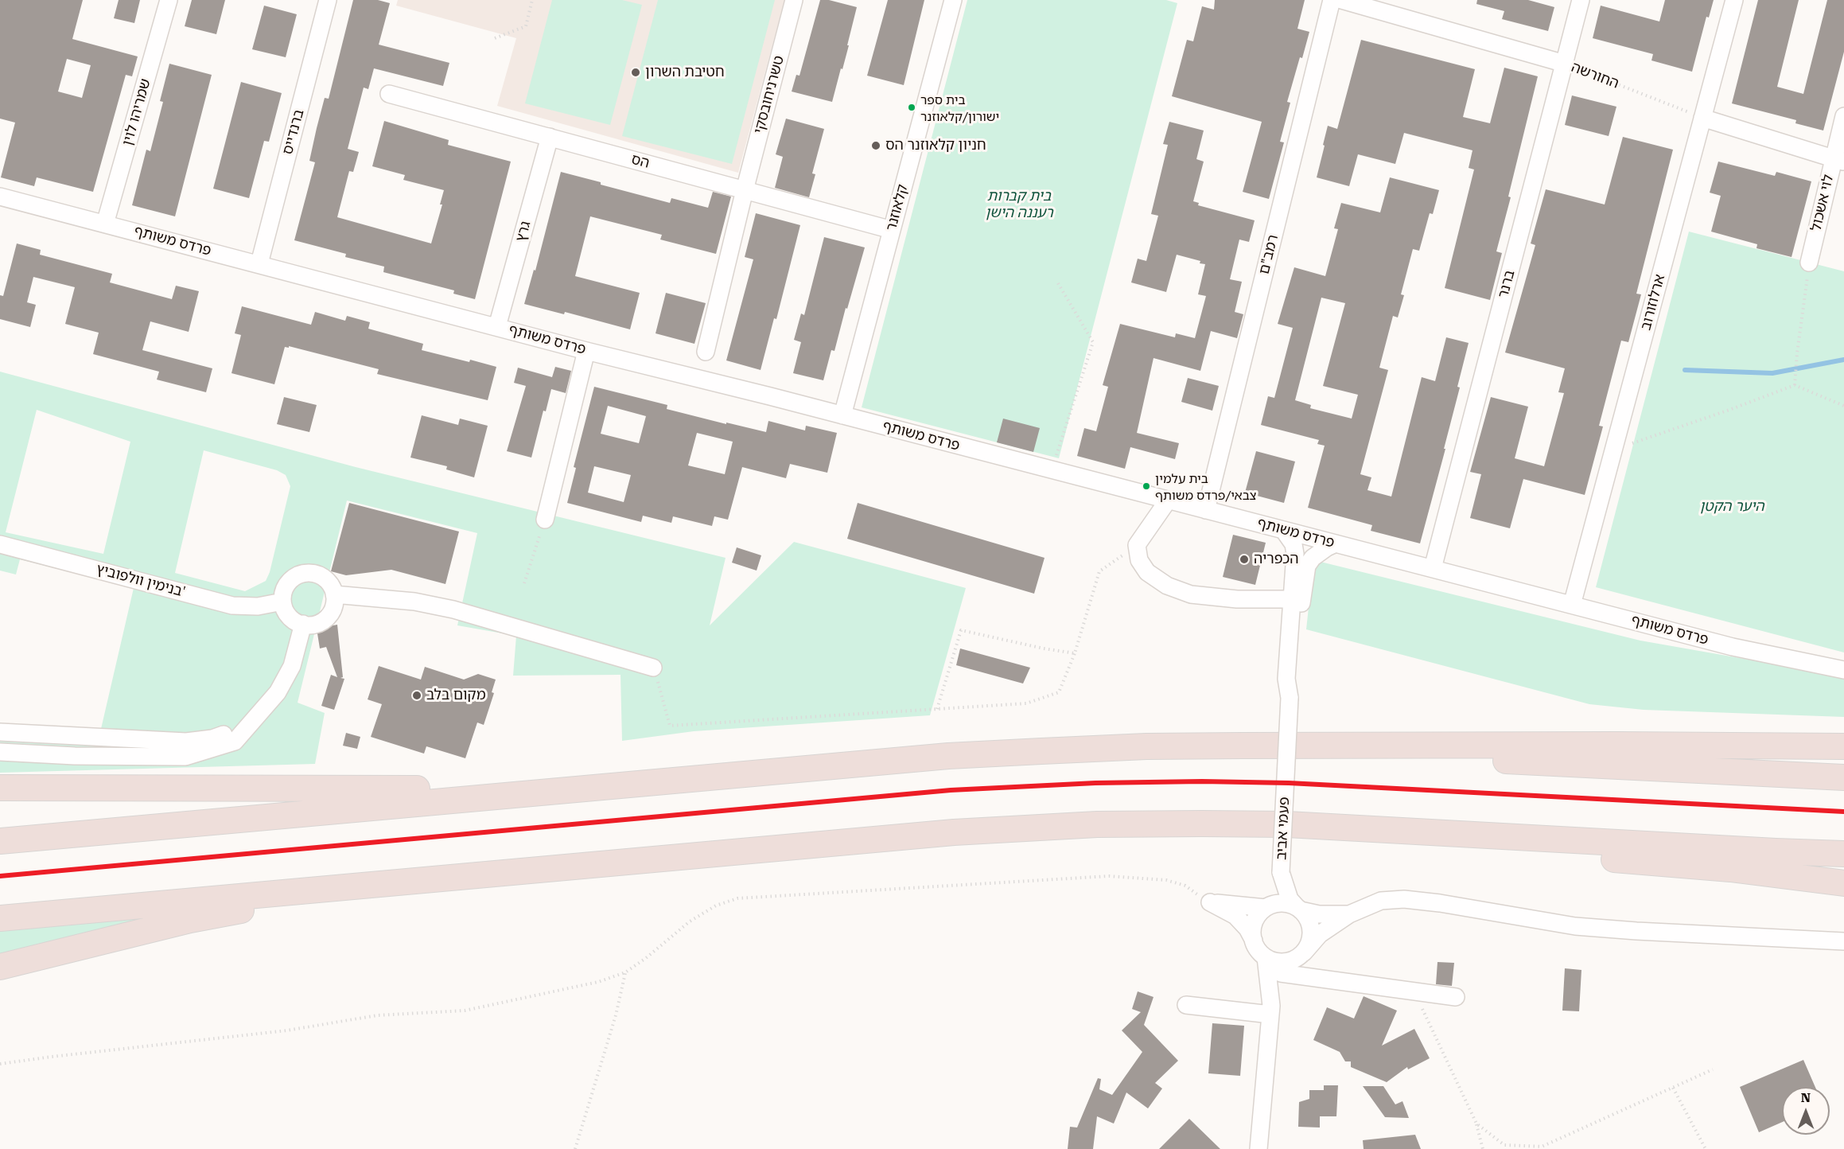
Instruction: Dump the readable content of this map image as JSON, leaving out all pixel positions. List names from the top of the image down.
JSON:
{
  "streets": {
    "street": [
      "החורשה",
      "טשרניחובסקי",
      "שמריהו לוין",
      "ברנדייס",
      "הס",
      "לוי אשכול",
      "קלאוזנר",
      "גרץ",
      "פרדס משותף",
      "רמב\"ם",
      "ברנר",
      "ארלוזורוב",
      "בנימין וולפוביץ'",
      "פעמי אביב"
    ]
  },
  "crossings": [
    ["החורשה", "ברנר"],
    ["החורשה", "ארלוזורוב"],
    ["טשרניחובסקי", "הס"],
    ["שמריהו לוין", "פרדס משותף"],
    ["ברנדייס", "פרדס משותף"],
    ["הס", "קלאוזנר"],
    ["הס", "גרץ"],
    ["קלאוזנר", "פרדס משותף"],
    ["גרץ", "פרדס משותף"],
    ["פרדס משותף", "רמב\"ם"],
    ["פרדס משותף", "ברנר"],
    ["פרדס משותף", "ארלוזורוב"],
    ["פרדס משותף", "פעמי אביב"]
  ],
  "parks": ["בית קברות רעננה הישן", "היער הקטן"],
  "places": [
    "חטיבת השרון",
    "בית ספר ישורון/קלאוזנר",
    "חניון קלאוזנר הס",
    "בית עלמין צבאי/פרדס משותף",
    "הכפריה",
    "מקום בלב"
  ],
  "north": "top"
}
